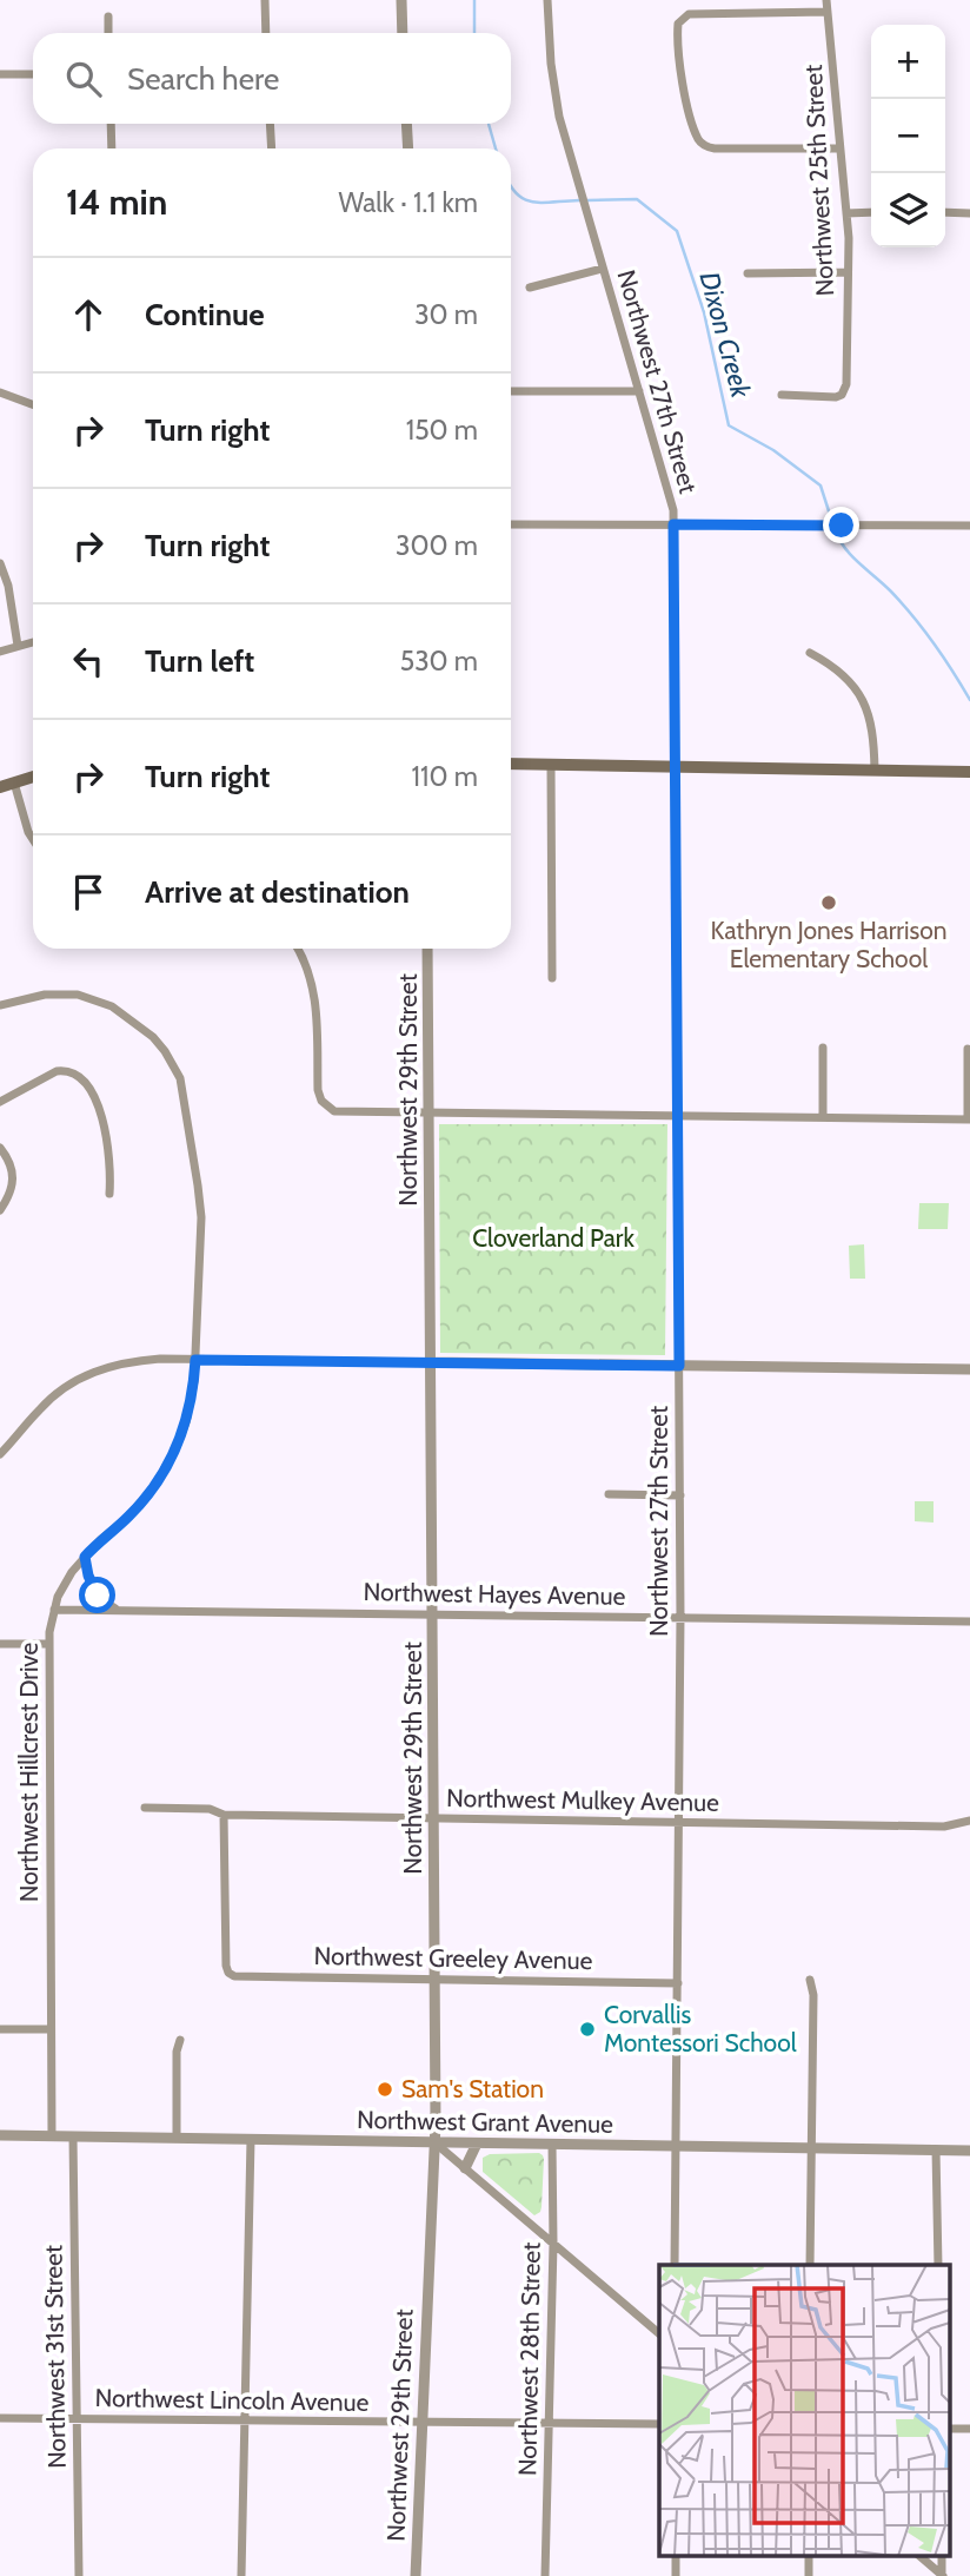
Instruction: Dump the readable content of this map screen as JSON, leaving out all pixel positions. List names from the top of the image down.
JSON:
{
  "streets": {
    "street": [
      "Northwest 25th Street",
      "Northwest 27th Street",
      "Northwest 29th Street",
      "Northwest Hayes Avenue",
      "Northwest Hillcrest Drive",
      "Northwest Mulkey Avenue",
      "Northwest Greeley Avenue",
      "Northwest Grant Avenue",
      "Northwest 31st Street",
      "Northwest 28th Street",
      "Northwest Lincoln Avenue"
    ]
  },
  "crossings": [
    ["Northwest 27th Street", "Northwest Hayes Avenue"],
    ["Northwest 27th Street", "Northwest Mulkey Avenue"],
    ["Northwest 27th Street", "Northwest Greeley Avenue"],
    ["Northwest 27th Street", "Northwest Grant Avenue"],
    ["Northwest 29th Street", "Northwest Hayes Avenue"],
    ["Northwest 29th Street", "Northwest Mulkey Avenue"],
    ["Northwest 29th Street", "Northwest Greeley Avenue"],
    ["Northwest 29th Street", "Northwest Grant Avenue"],
    ["Northwest 29th Street", "Northwest Lincoln Avenue"],
    ["Northwest Hayes Avenue", "Northwest Hillcrest Drive"],
    ["Northwest Hillcrest Drive", "Northwest Grant Avenue"],
    ["Northwest Mulkey Avenue", "Northwest Greeley Avenue"],
    ["Northwest Grant Avenue", "Northwest 31st Street"],
    ["Northwest Grant Avenue", "Northwest 28th Street"],
    ["Northwest 31st Street", "Northwest Lincoln Avenue"],
    ["Northwest 28th Street", "Northwest Lincoln Avenue"]
  ],
  "water": ["Dixon Creek"],
  "parks": ["Cloverland Park"],
  "places": ["Kathryn Jones Harrison Elementary School", "Corvallis Montessori School", "Sam's Station"],
  "page": {
    "map_buttons": ["+", "−"],
    "search": "Search here",
    "heading": ["14 min", "Walk · 1.1 km"],
    "list": [
      ["Continue", "30 m"],
      ["Turn right", "150 m"],
      ["Turn right", "300 m"],
      ["Turn left", "530 m"],
      ["Turn right", "110 m"],
      "Arrive at destination"
    ]
  }
}
